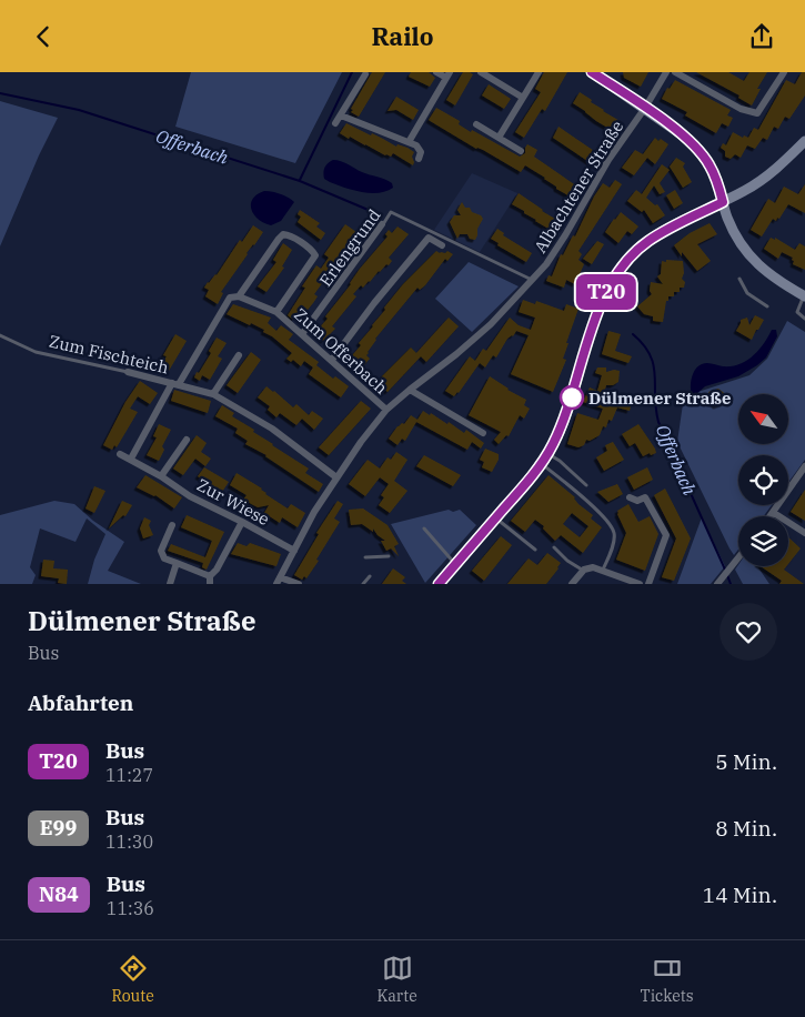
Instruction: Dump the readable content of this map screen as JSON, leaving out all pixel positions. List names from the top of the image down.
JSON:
{
  "streets": {
    "street": [
      "Albachtener Straße",
      "Erlengrund",
      "Zum Offerbach",
      "Zum Fischteich",
      "Zur Wiese"
    ]
  },
  "crossings": [
    ["Albachtener Straße", "Erlengrund"],
    ["Albachtener Straße", "Zum Offerbach"],
    ["Albachtener Straße", "Zum Fischteich"],
    ["Albachtener Straße", "Zur Wiese"],
    ["Erlengrund", "Zum Offerbach"],
    ["Zum Offerbach", "Zum Fischteich"]
  ],
  "water": ["Offerbach"],
  "places": ["Dülmener Straße"],
  "lines": ["bus line T20"],
  "north": "top left",
  "page": {
    "header": "Railo",
    "on_map": "T20",
    "heading": [
      ["Dülmener Straße", "Bus"],
      "Abfahrten"
    ],
    "list": [
      {
        "mark": "T20",
        "name": "Bus",
        "note": "11:27",
        "value": "5 Min."
      },
      {
        "mark": "E99",
        "name": "Bus",
        "note": "11:30",
        "value": "8 Min."
      },
      {
        "mark": "N84",
        "name": "Bus",
        "note": "11:36",
        "value": "14 Min."
      }
    ],
    "tabs": ["Route", "Karte", "Tickets"]
  }
}
